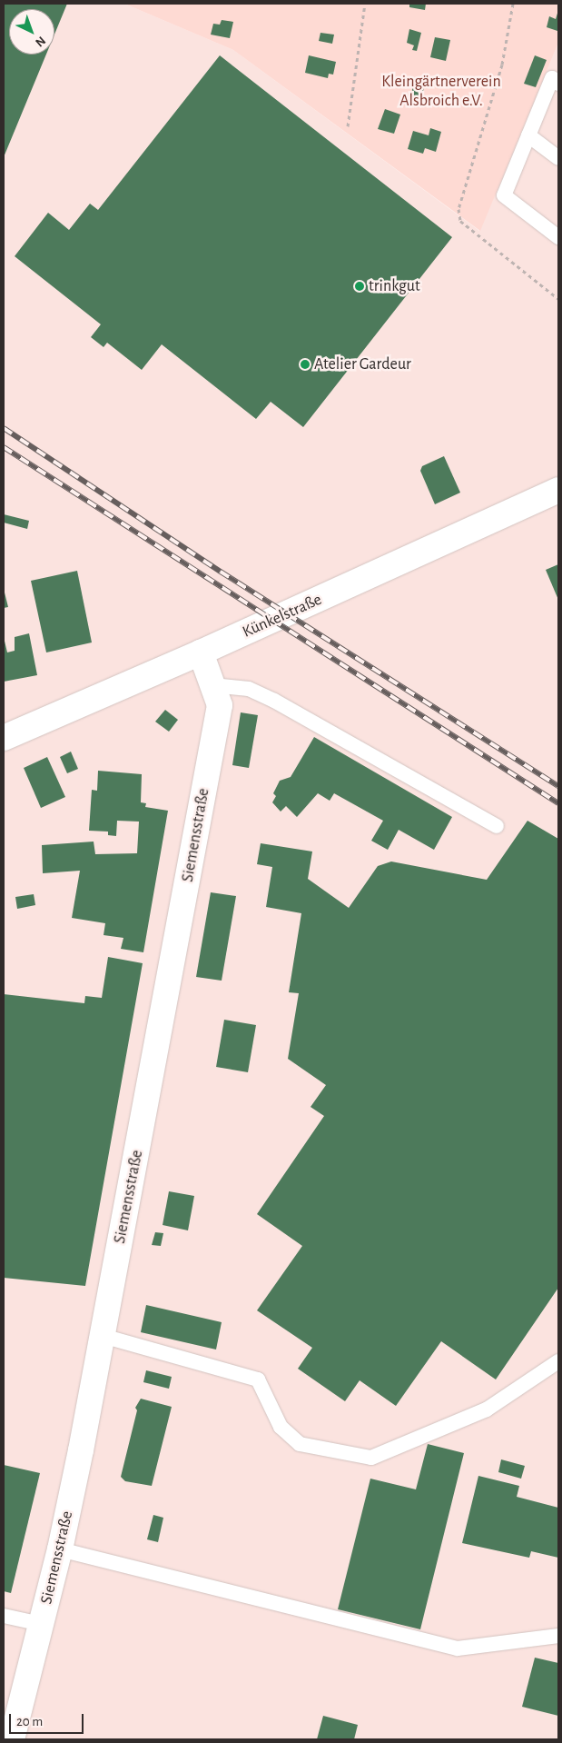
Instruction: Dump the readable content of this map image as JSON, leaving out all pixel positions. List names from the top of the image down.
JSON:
{
  "streets": {
    "street": ["Künkelstraße", "Siemensstraße"]
  },
  "crossings": [
    ["Künkelstraße", "Siemensstraße"]
  ],
  "parks": ["Kleingärtnerverein Alsbroich e.V."],
  "places": ["trinkgut", "Atelier Gardeur"],
  "scale_bar": "20 m",
  "north": "bottom right"
}
